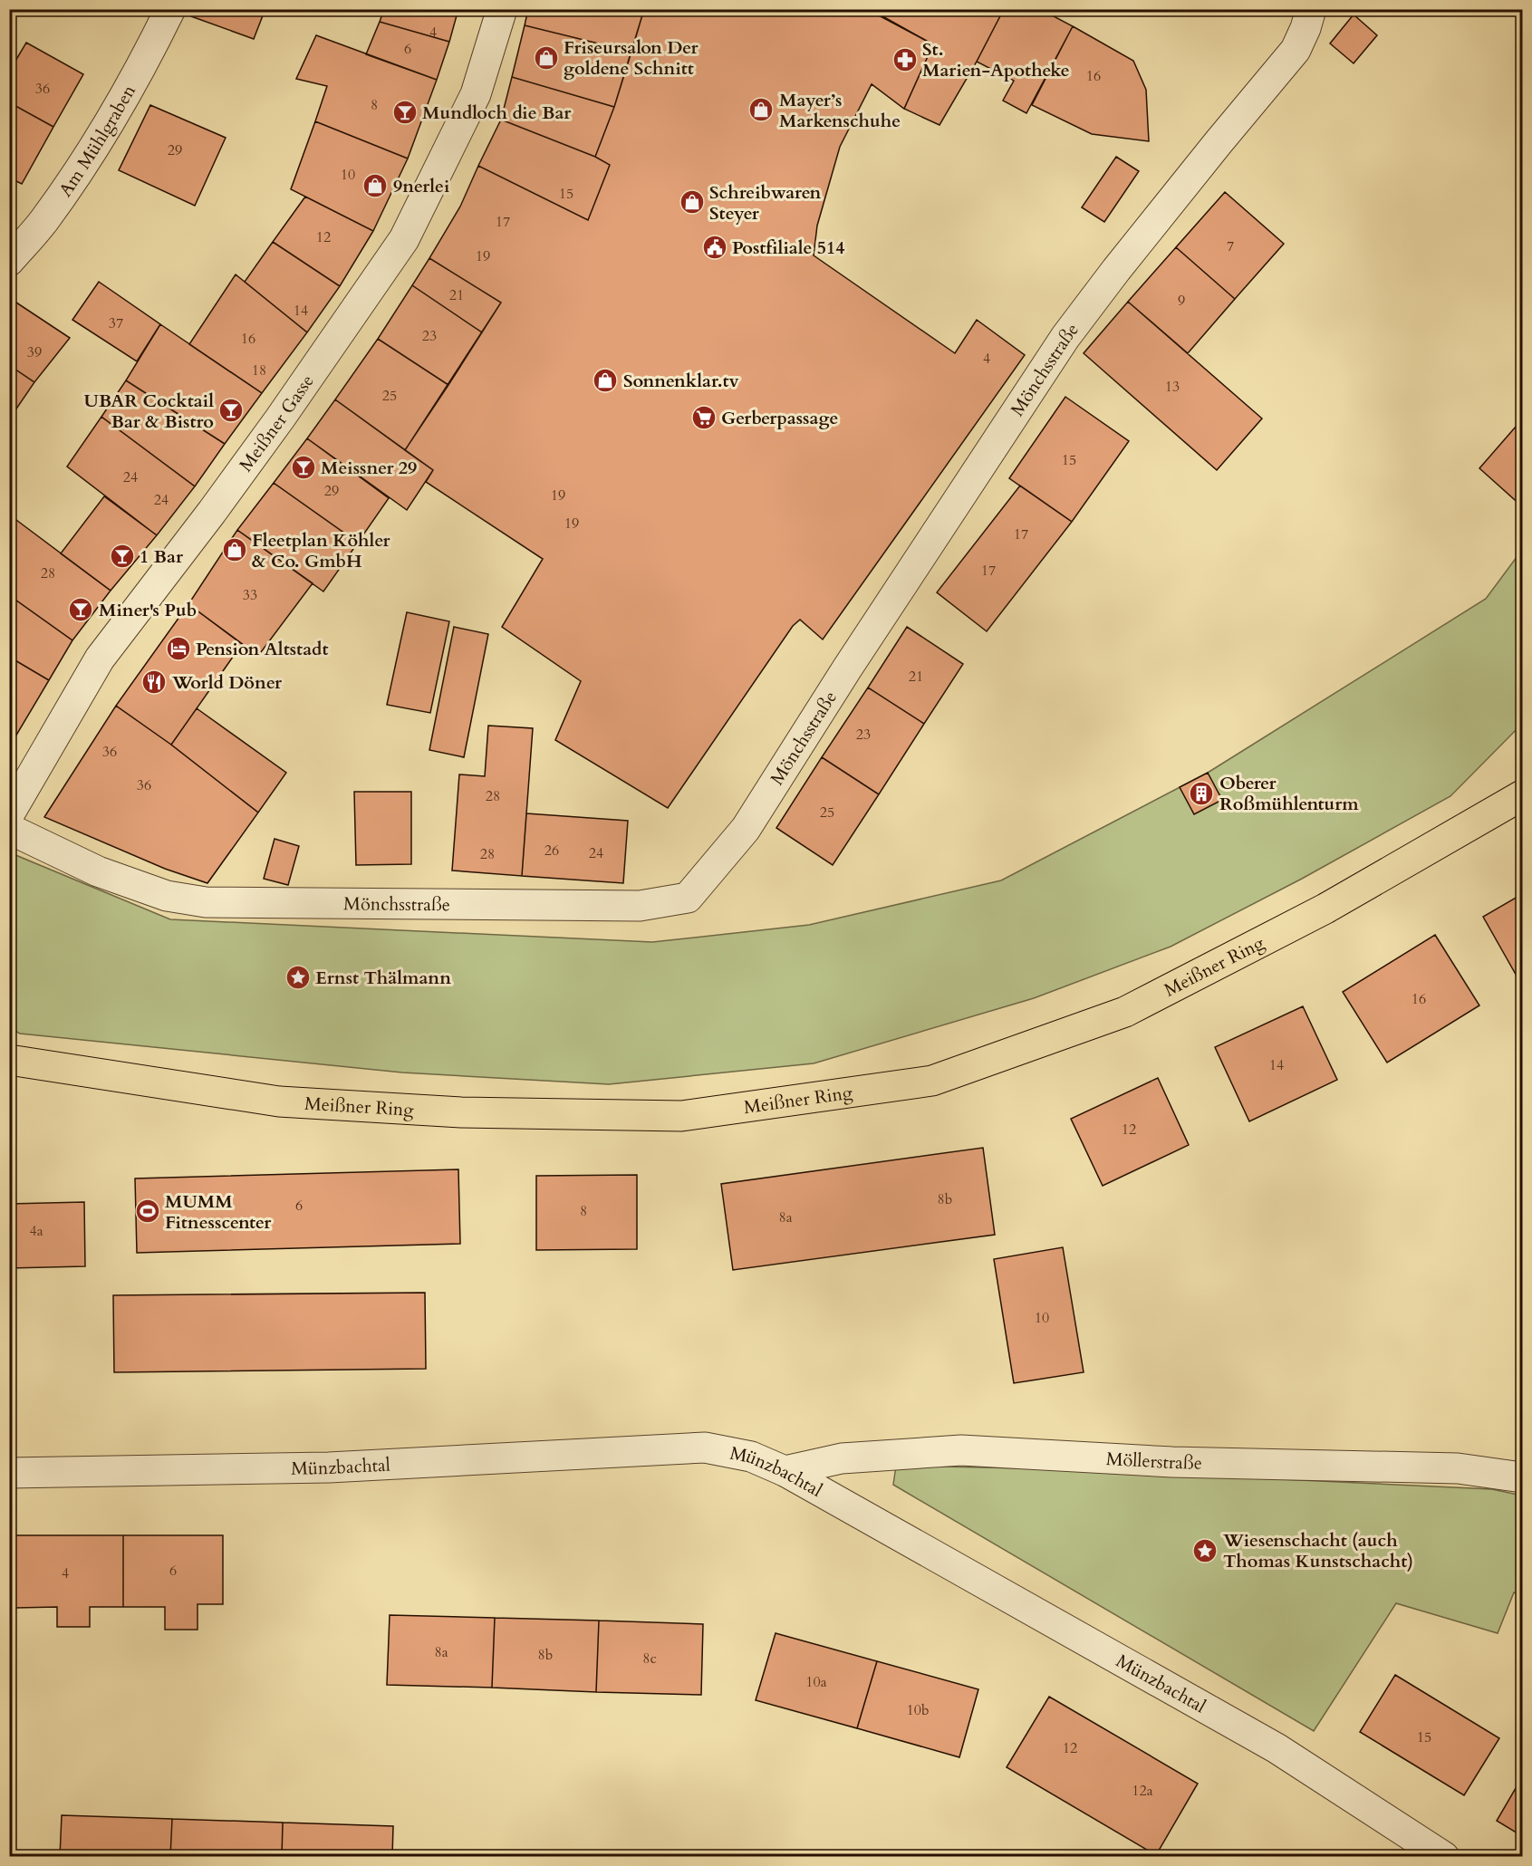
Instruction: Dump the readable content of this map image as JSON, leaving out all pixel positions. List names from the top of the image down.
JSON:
{
  "streets": {
    "main road": ["Meißner Ring"],
    "street": [
      "Am Mühlgraben",
      "Mönchsstraße",
      "Meißner Gasse",
      "Möllerstraße",
      "Münzbachtal"
    ]
  },
  "crossings": [
    ["Möllerstraße", "Münzbachtal"]
  ],
  "places": {
    "shop": [
      "Friseursalon Der goldene Schnitt",
      "Mayer’s Markenschuhe",
      "9nerlei",
      "Schreibwaren Steyer",
      "Sonnenklar.tv",
      "Fleetplan Köhler & Co. GmbH"
    ],
    "pharmacy": ["St. Marien-Apotheke"],
    "bar": [
      "Mundloch die Bar",
      "UBAR Cocktail Bar & Bistro",
      "Meissner 29",
      "1 Bar",
      "Miner's Pub"
    ],
    "public building": ["Postfiliale 514"],
    "supermarket": ["Gerberpassage"],
    "hotel": ["Pension Altstadt"],
    "restaurant": ["World Döner"],
    "building": ["Oberer Roßmühlenturm"],
    "place": ["Ernst Thälmann", "Wiesenschacht (auch Thomas Kunstschacht)"],
    "sports": ["MUMM Fitnesscenter"]
  },
  "house_numbers": [
    "4",
    "6",
    "16",
    "36",
    "8",
    "29",
    "10",
    "15",
    "17",
    "12",
    "7",
    "19",
    "21",
    "9",
    "14",
    "37",
    "23",
    "16",
    "39",
    "4",
    "18",
    "13",
    "25",
    "15",
    "24",
    "29",
    "19",
    "24",
    "19",
    "17",
    "17",
    "28",
    "33",
    "21",
    "23",
    "36",
    "36",
    "28",
    "25",
    "26",
    "24",
    "28",
    "16",
    "14",
    "12",
    "8b",
    "6",
    "8",
    "8a",
    "4a",
    "10",
    "6",
    "4",
    "8a",
    "8b",
    "8c",
    "10a",
    "10b",
    "15",
    "12",
    "12a"
  ]
}
